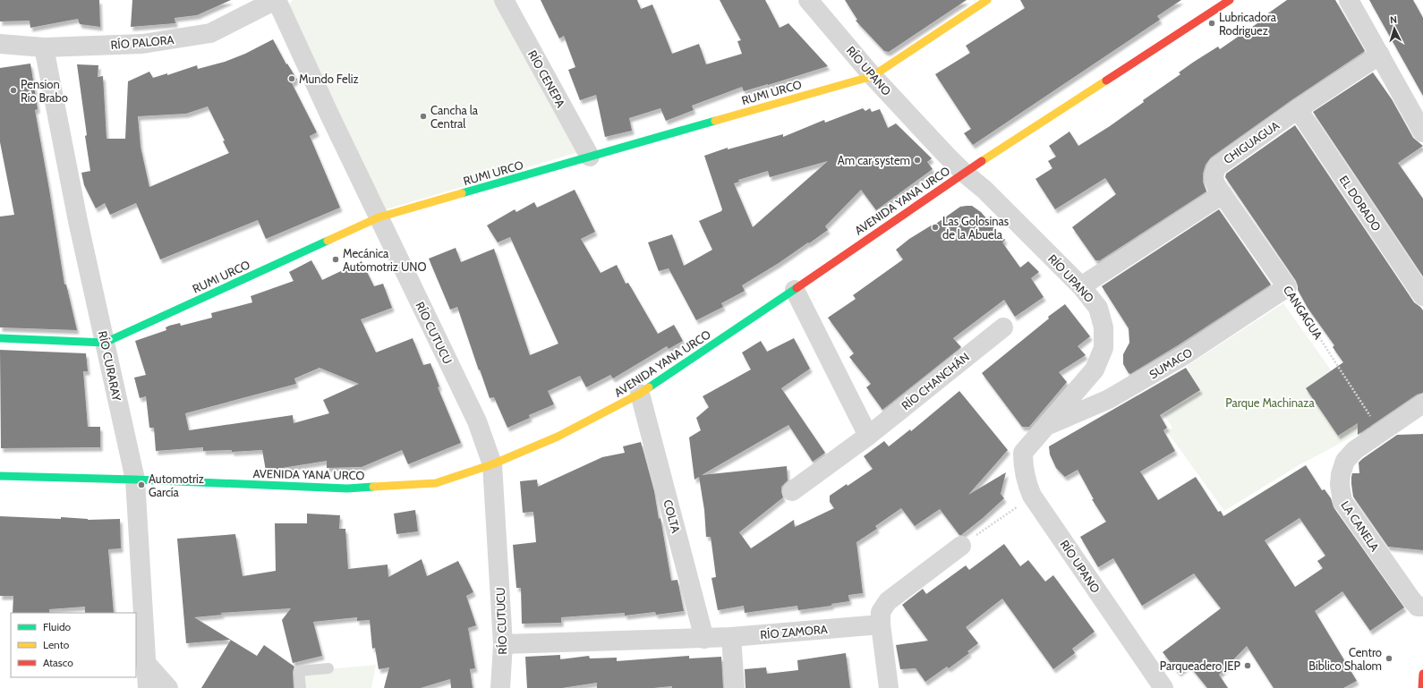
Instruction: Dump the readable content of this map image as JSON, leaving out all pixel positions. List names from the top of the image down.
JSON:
{
  "streets": {
    "street": [
      "RÍO PALORA",
      "RÍO UPANO",
      "RÍO CENEPA",
      "RUMI URCO",
      "CHIGUAGUA",
      "AVENIDA YANA URCO",
      "EL DORADO",
      "CANGAGUA",
      "RÍO CUTUCU",
      "SUMACO",
      "RÍO CURARAY",
      "RÍO CHANCHÁN",
      "COLTA",
      "LA CANELA",
      "RÍO ZAMORA"
    ]
  },
  "crossings": [
    ["RÍO PALORA", "RÍO CUTUCU"],
    ["RÍO PALORA", "RÍO CURARAY"],
    ["RÍO UPANO", "RUMI URCO"],
    ["RÍO UPANO", "AVENIDA YANA URCO"],
    ["RÍO UPANO", "SUMACO"],
    ["RÍO CENEPA", "RUMI URCO"],
    ["RUMI URCO", "RÍO CUTUCU"],
    ["RUMI URCO", "RÍO CURARAY"],
    ["CHIGUAGUA", "EL DORADO"],
    ["CHIGUAGUA", "CANGAGUA"],
    ["AVENIDA YANA URCO", "RÍO CUTUCU"],
    ["AVENIDA YANA URCO", "RÍO CURARAY"],
    ["AVENIDA YANA URCO", "COLTA"],
    ["CANGAGUA", "SUMACO"],
    ["CANGAGUA", "LA CANELA"],
    ["RÍO CUTUCU", "RÍO ZAMORA"],
    ["COLTA", "RÍO ZAMORA"]
  ],
  "parks": ["Parque Machinaza"],
  "places": [
    "Lubricadora Rodriguez",
    "Mundo Feliz",
    "Pension Río Brabo",
    "Cancha la Central",
    "Am car system",
    "Las Golosinas de la Abuela",
    "Mecánica Automotriz UNO",
    "Automotriz García",
    "Centro Bíblico Shalom",
    "Parqueadero JEP"
  ],
  "legend": ["Fluido", "Lento", "Atasco"],
  "north": "top"
}
